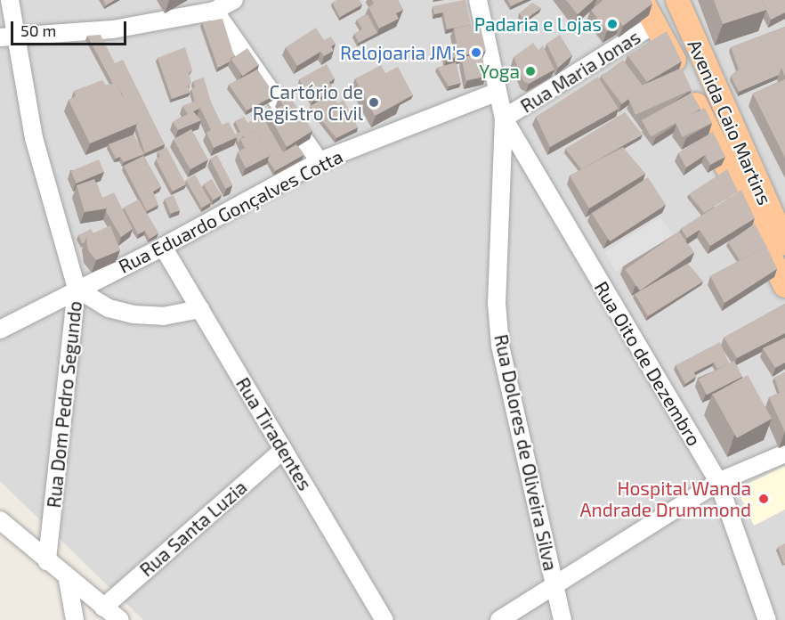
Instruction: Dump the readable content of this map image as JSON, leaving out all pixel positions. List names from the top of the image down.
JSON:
{
  "streets": {
    "main road": ["Avenida Caio Martins"],
    "street": [
      "Rua Maria Jonas",
      "Rua Eduardo Gonçalves Cotta",
      "Rua Oito de Dezembro",
      "Rua Dom Pedro Segundo",
      "Rua Tiradentes",
      "Rua Dolores de Oliveira Silva",
      "Rua Santa Luzia"
    ]
  },
  "crossings": [
    ["Rua Maria Jonas", "Avenida Caio Martins"],
    ["Rua Maria Jonas", "Rua Oito de Dezembro"],
    ["Rua Maria Jonas", "Rua Dolores de Oliveira Silva"],
    ["Rua Eduardo Gonçalves Cotta", "Rua Dom Pedro Segundo"],
    ["Rua Eduardo Gonçalves Cotta", "Rua Tiradentes"],
    ["Rua Eduardo Gonçalves Cotta", "Rua Dolores de Oliveira Silva"],
    ["Rua Oito de Dezembro", "Rua Dolores de Oliveira Silva"],
    ["Rua Tiradentes", "Rua Santa Luzia"]
  ],
  "places": [
    "Padaria e Lojas",
    "Relojoaria JM's",
    "Yoga",
    "Cartório de Registro Civil",
    "Hospital Wanda Andrade Drummond"
  ],
  "scale_bar": "50 m"
}
